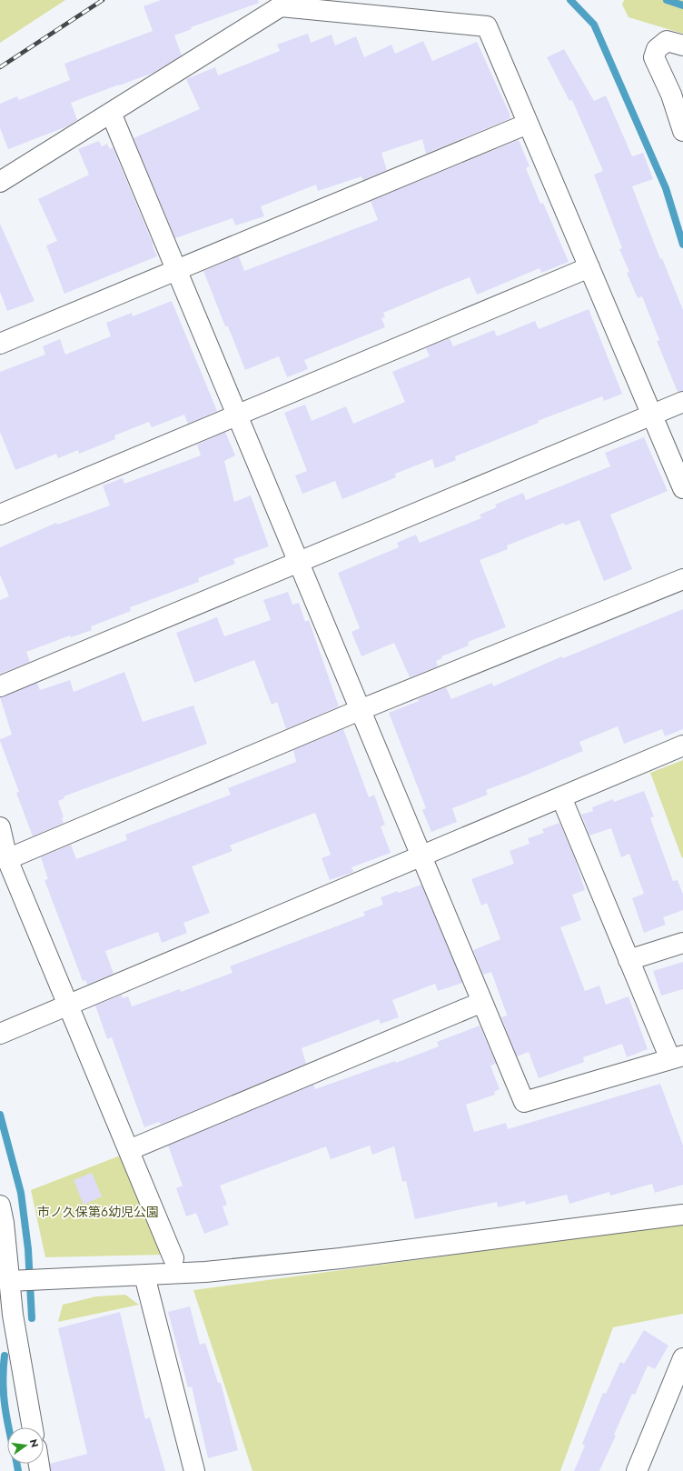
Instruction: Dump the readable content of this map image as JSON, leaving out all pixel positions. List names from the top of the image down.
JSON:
{
  "parks": ["市ノ久保第6幼児公園"],
  "north": "right"
}
